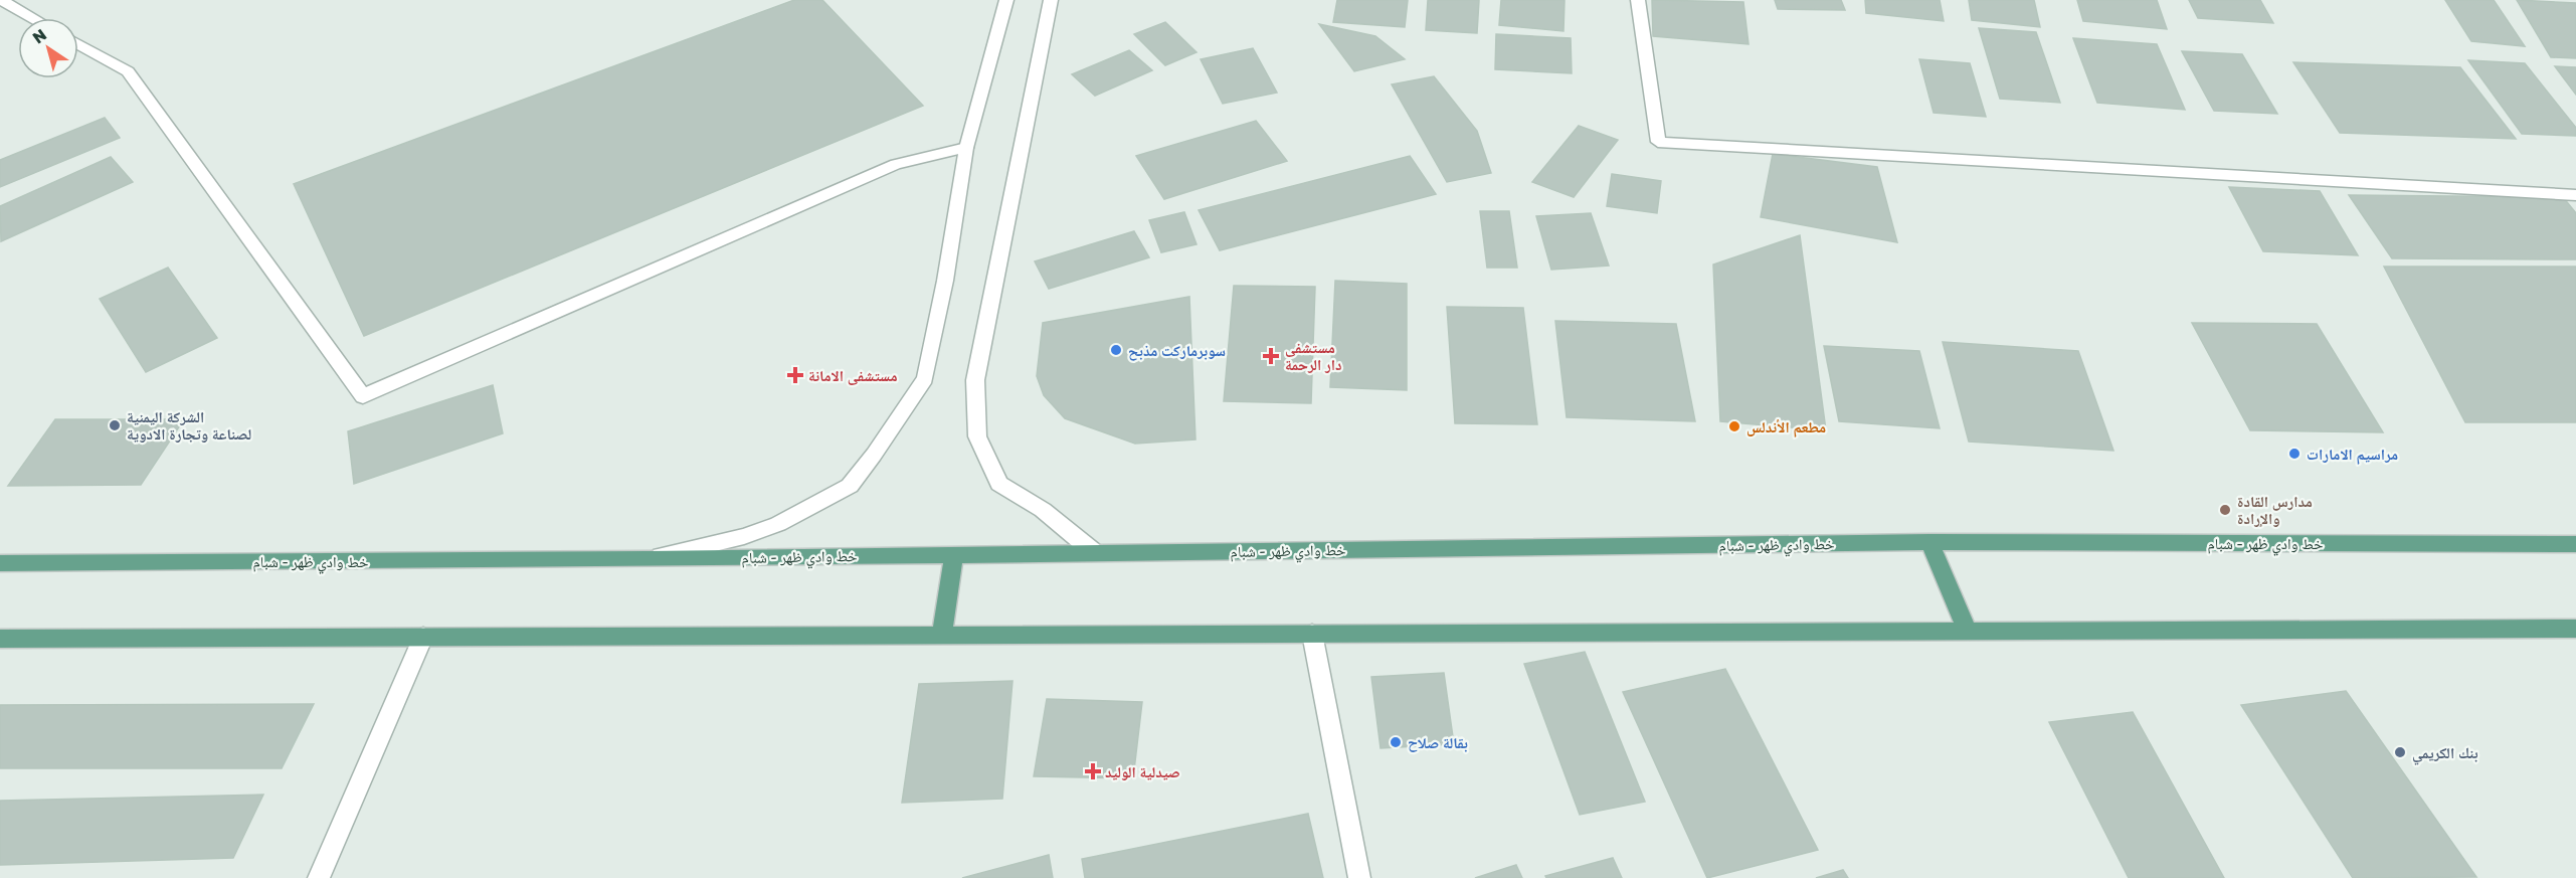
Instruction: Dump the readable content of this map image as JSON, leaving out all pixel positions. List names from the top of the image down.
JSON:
{
  "streets": {
    "main road": ["خط وادي ظهر - شبام"]
  },
  "places": {
    "other": [
      "سوبرمارکت مذبح",
      "الشركة اليمنية لصناعة وتجارة الادوية",
      "مطعم الأندلس",
      "مراسيم الامارات",
      "مدارس القادة والإرادة",
      "بقالة صلاح",
      "بنك الكريمي"
    ],
    "health": ["مستشفى دار الرحمة", "مستشفى الامانة", "صيدلية الوليد"]
  },
  "north": "top left"
}
